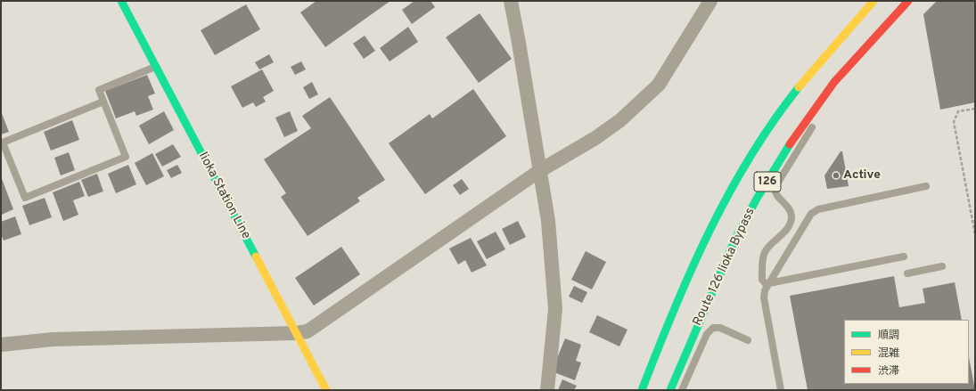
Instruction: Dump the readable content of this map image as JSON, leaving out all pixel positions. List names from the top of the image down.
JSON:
{
  "streets": {
    "main road": ["126", "Iioka Station Line", "Route 126 Iioka Bypass"]
  },
  "places": ["Active"],
  "legend": ["順調", "混雑", "渋滞"]
}
